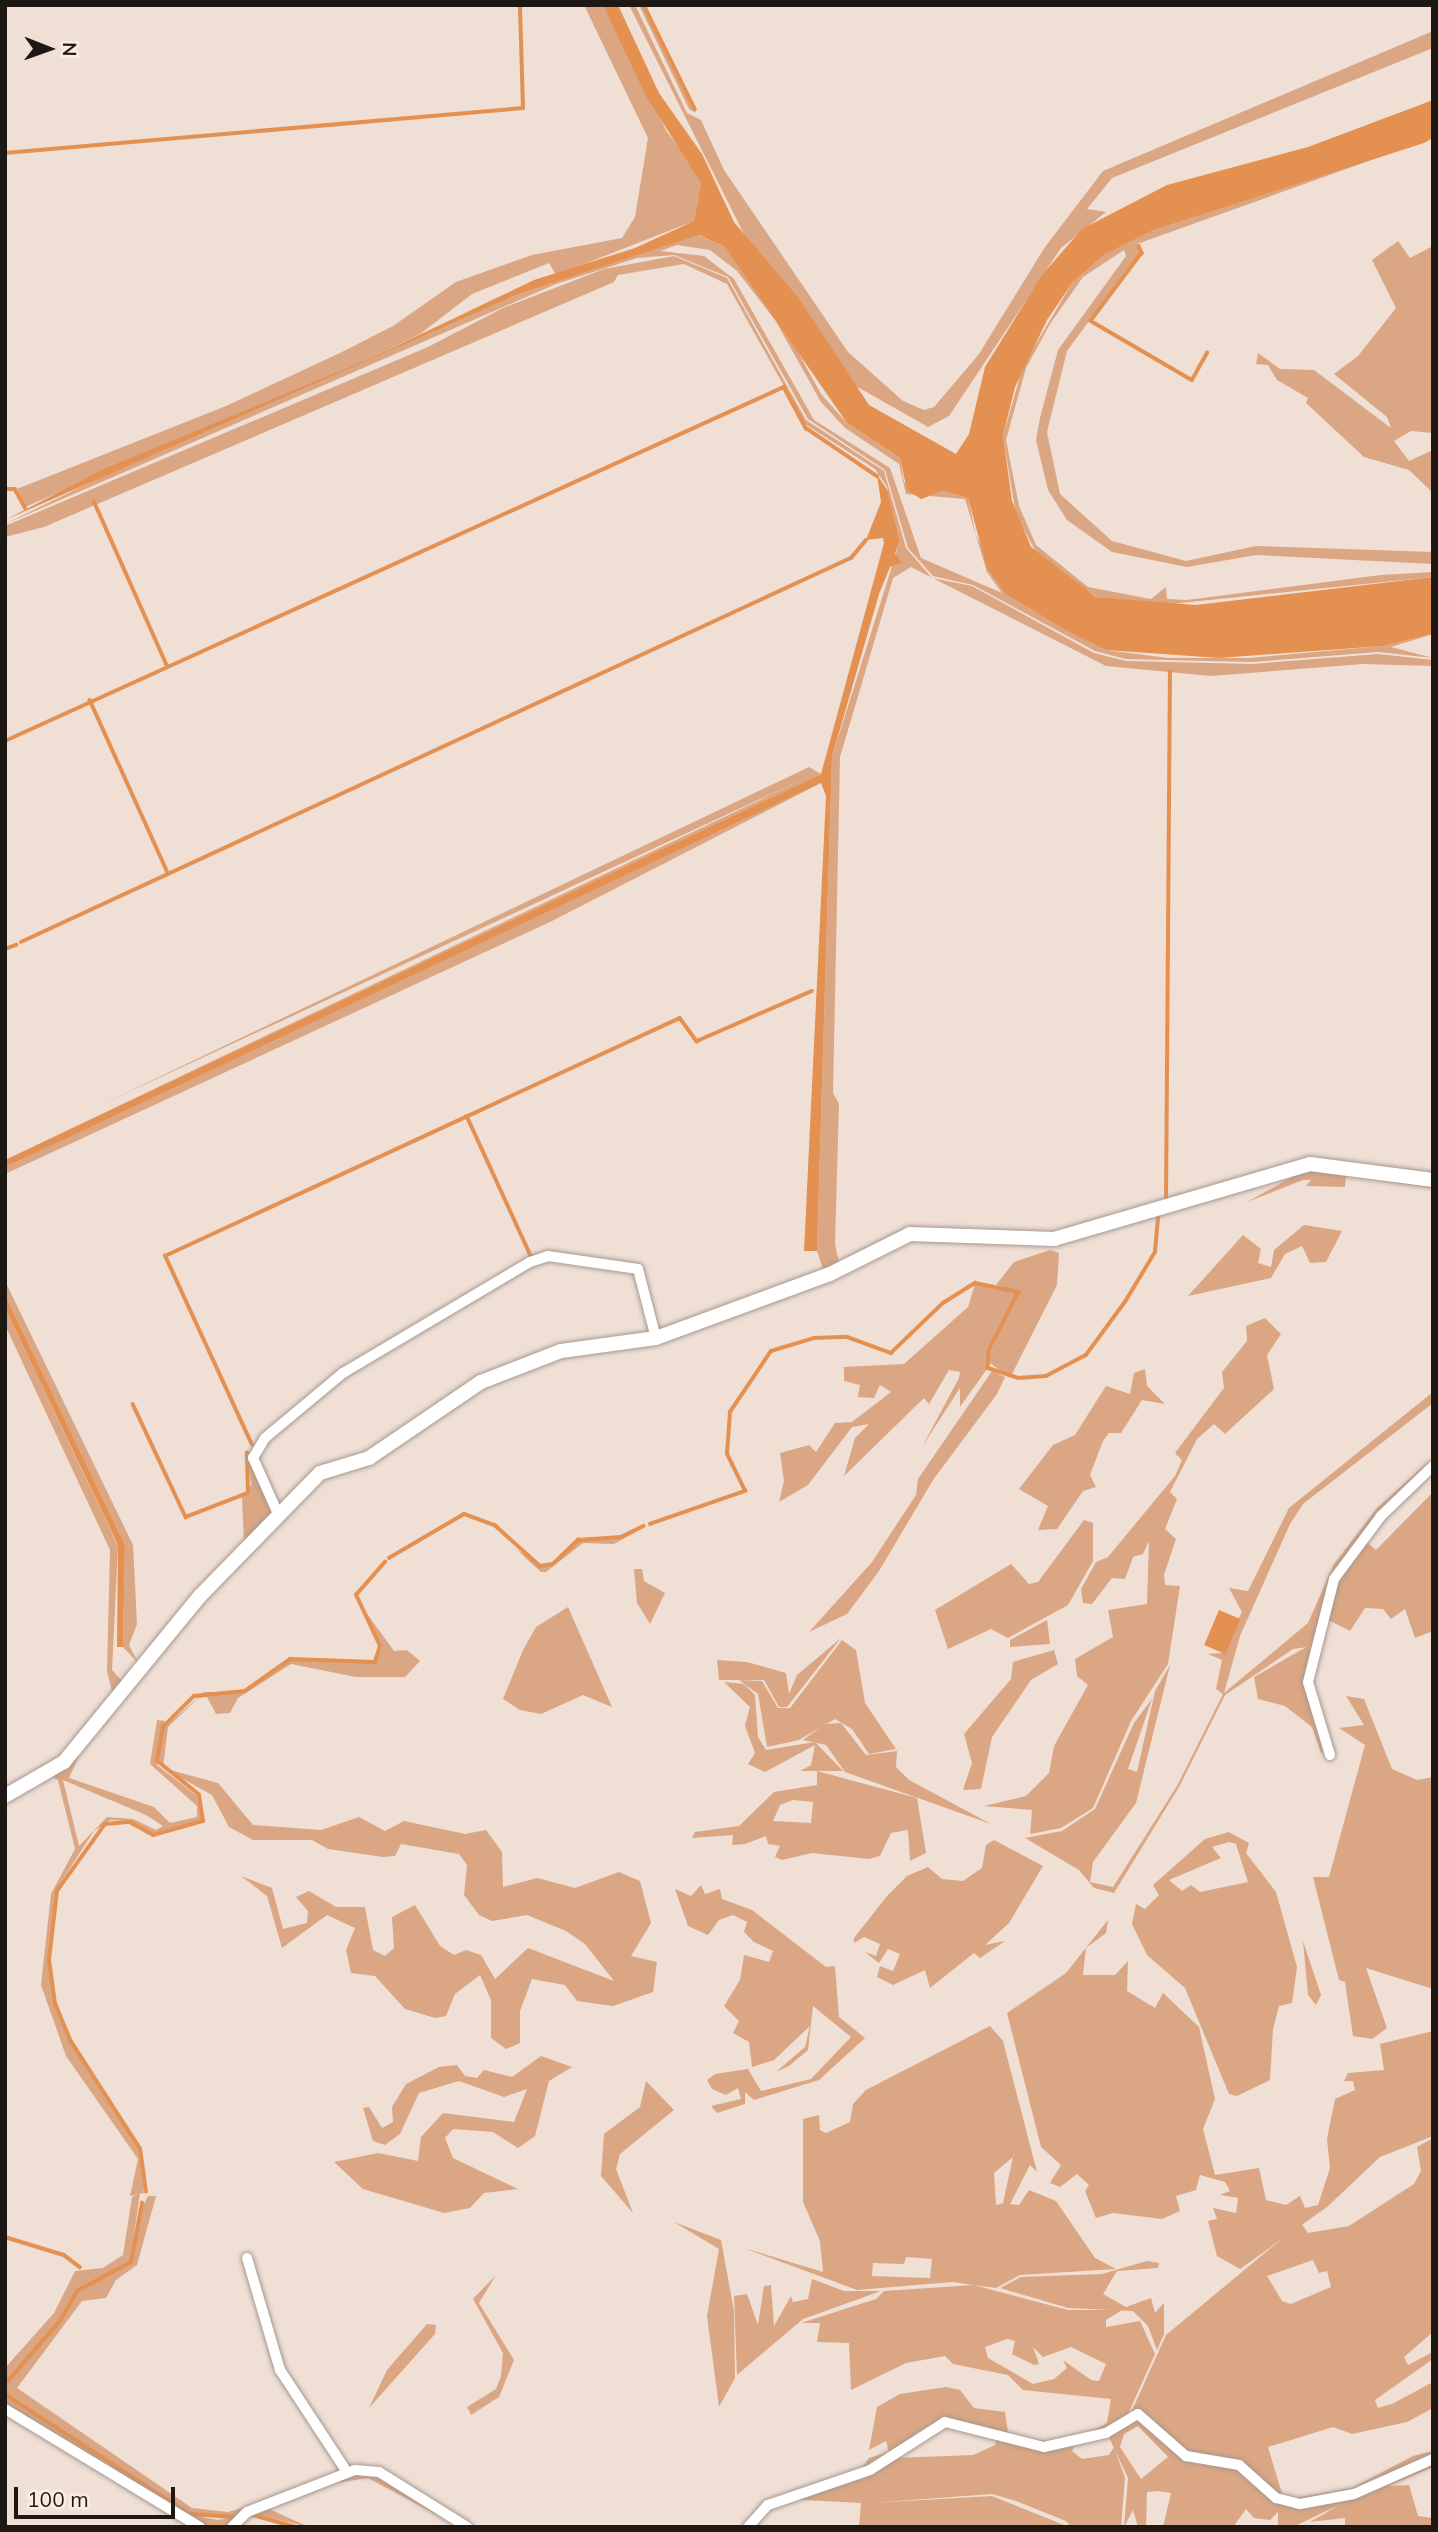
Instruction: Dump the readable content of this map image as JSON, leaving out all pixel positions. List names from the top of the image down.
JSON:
{
  "scale_bar": "100 m",
  "north": "right"
}
